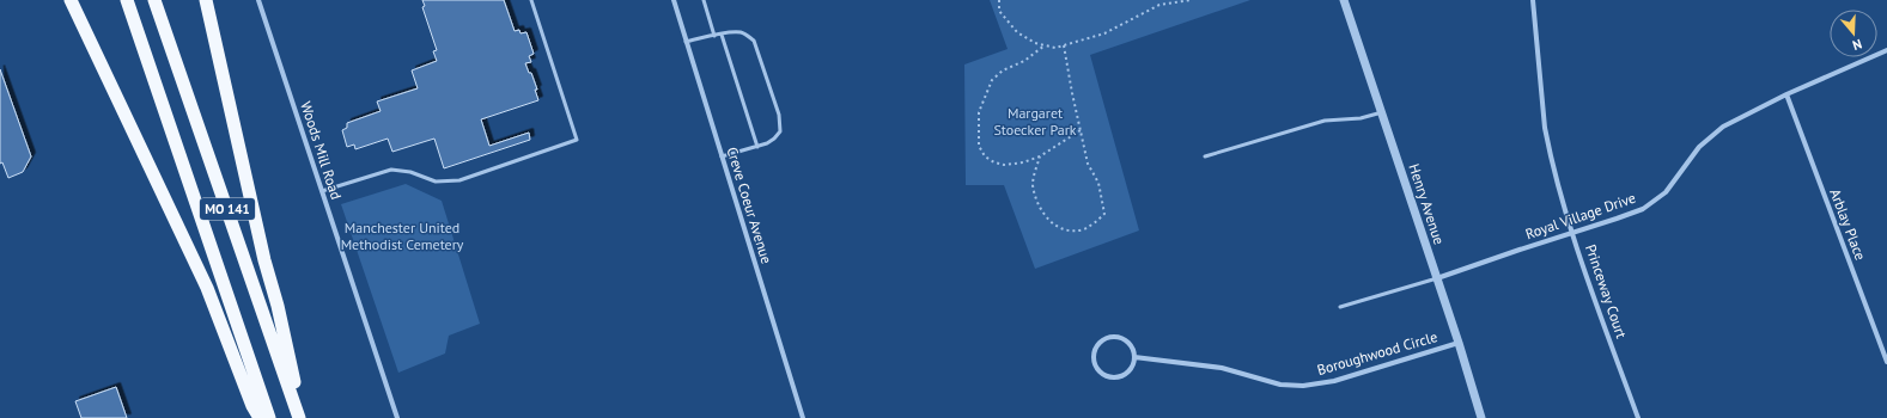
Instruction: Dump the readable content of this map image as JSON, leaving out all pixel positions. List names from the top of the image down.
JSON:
{
  "streets": {
    "highway": ["MO 141"],
    "street": [
      "Woods Mill Road",
      "Henry Avenue",
      "Creve Coeur Avenue",
      "Royal Village Drive",
      "Arblay Place",
      "Princeway Court",
      "Boroughwood Circle"
    ]
  },
  "crossings": [
    ["Henry Avenue", "Royal Village Drive"],
    ["Henry Avenue", "Boroughwood Circle"],
    ["Royal Village Drive", "Arblay Place"],
    ["Royal Village Drive", "Princeway Court"]
  ],
  "parks": ["Margaret Stoecker Park", "Manchester United Methodist Cemetery"],
  "north": "bottom"
}
